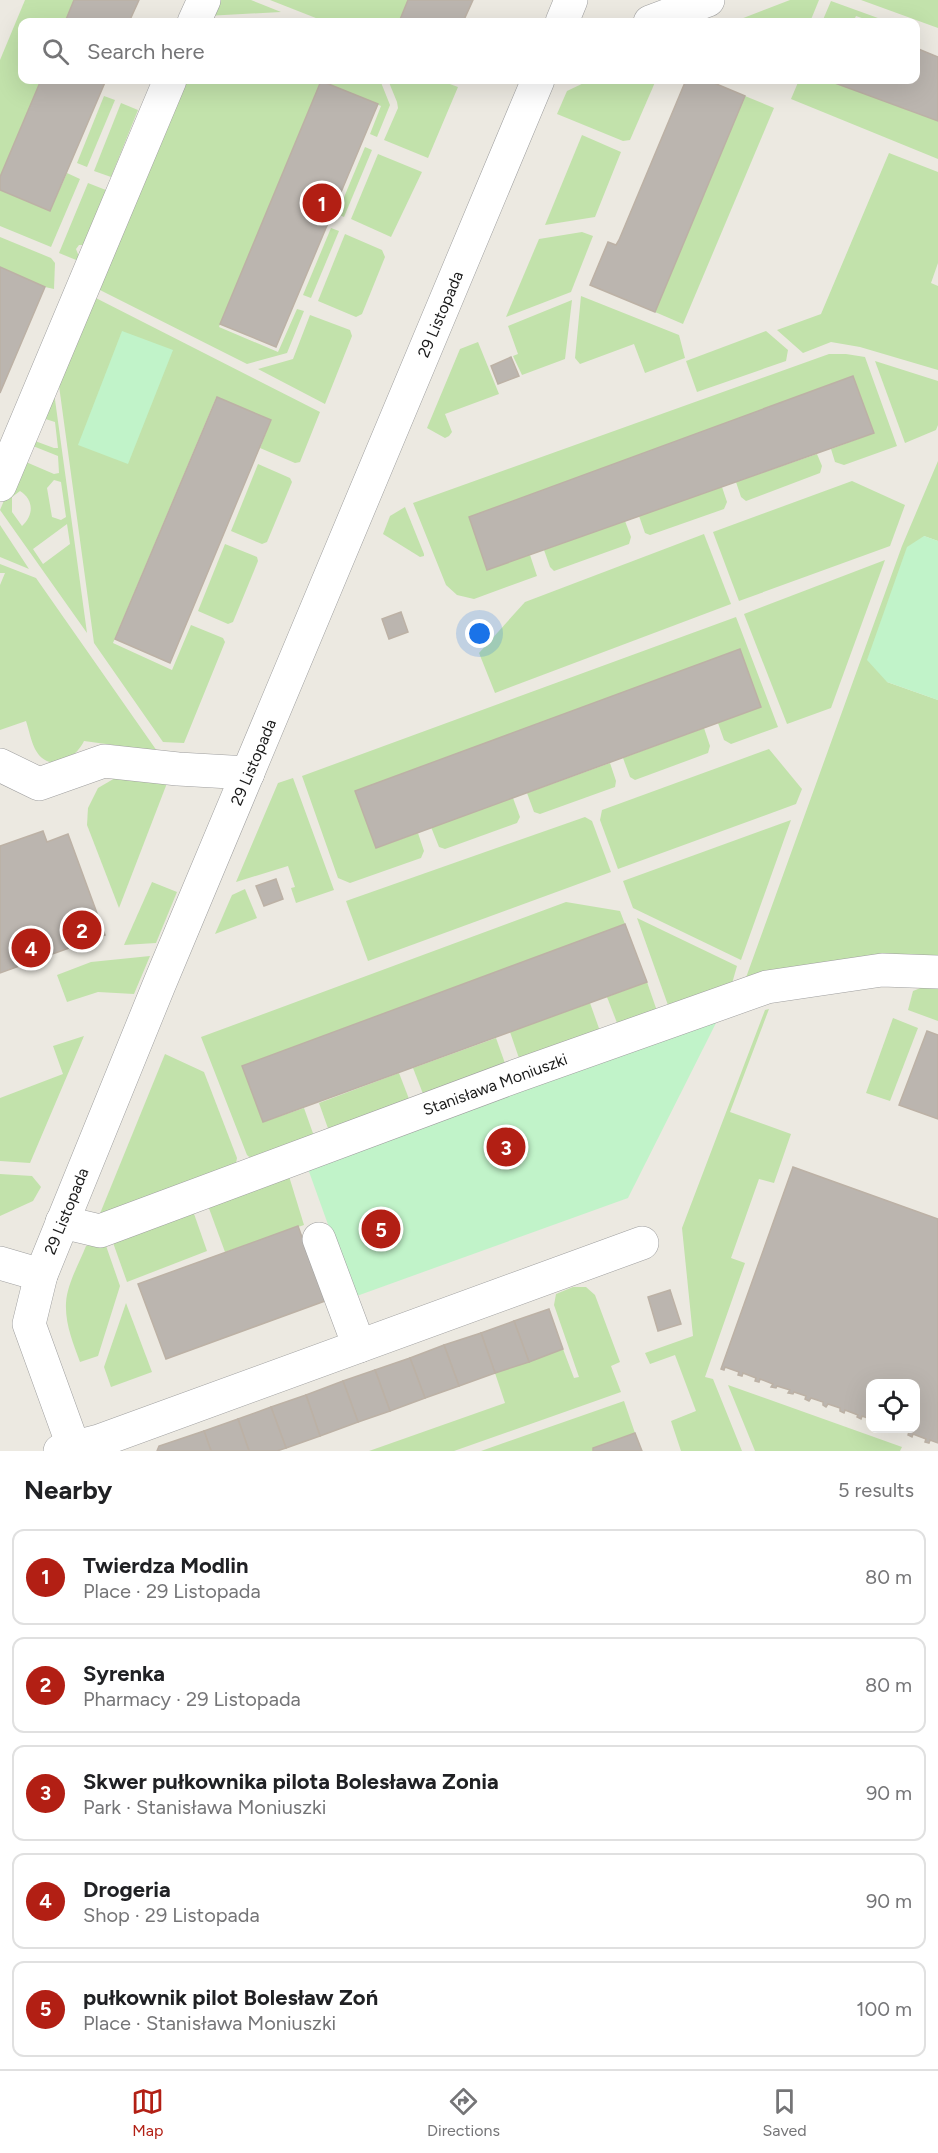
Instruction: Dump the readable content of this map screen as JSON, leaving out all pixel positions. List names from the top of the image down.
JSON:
{
  "streets": {
    "street": ["29 Listopada", "Stanisława Moniuszki"]
  },
  "crossings": [
    ["29 Listopada", "Stanisława Moniuszki"]
  ],
  "page": {
    "search": "Search here",
    "pins": [
      "1",
      "2",
      "4",
      "3",
      "5"
    ],
    "heading": ["Nearby", "5 results"],
    "list": [
      {
        "mark": "1",
        "name": "Twierdza Modlin",
        "note": "Place · 29 Listopada",
        "value": "80 m"
      },
      {
        "mark": "2",
        "name": "Syrenka",
        "note": "Pharmacy · 29 Listopada",
        "value": "80 m"
      },
      {
        "mark": "3",
        "name": "Skwer pułkownika pilota Bolesława Zonia",
        "note": "Park · Stanisława Moniuszki",
        "value": "90 m"
      },
      {
        "mark": "4",
        "name": "Drogeria",
        "note": "Shop · 29 Listopada",
        "value": "90 m"
      },
      {
        "mark": "5",
        "name": "pułkownik pilot Bolesław Zoń",
        "note": "Place · Stanisława Moniuszki",
        "value": "100 m"
      }
    ],
    "nav": ["Map", "Directions", "Saved"]
  }
}
